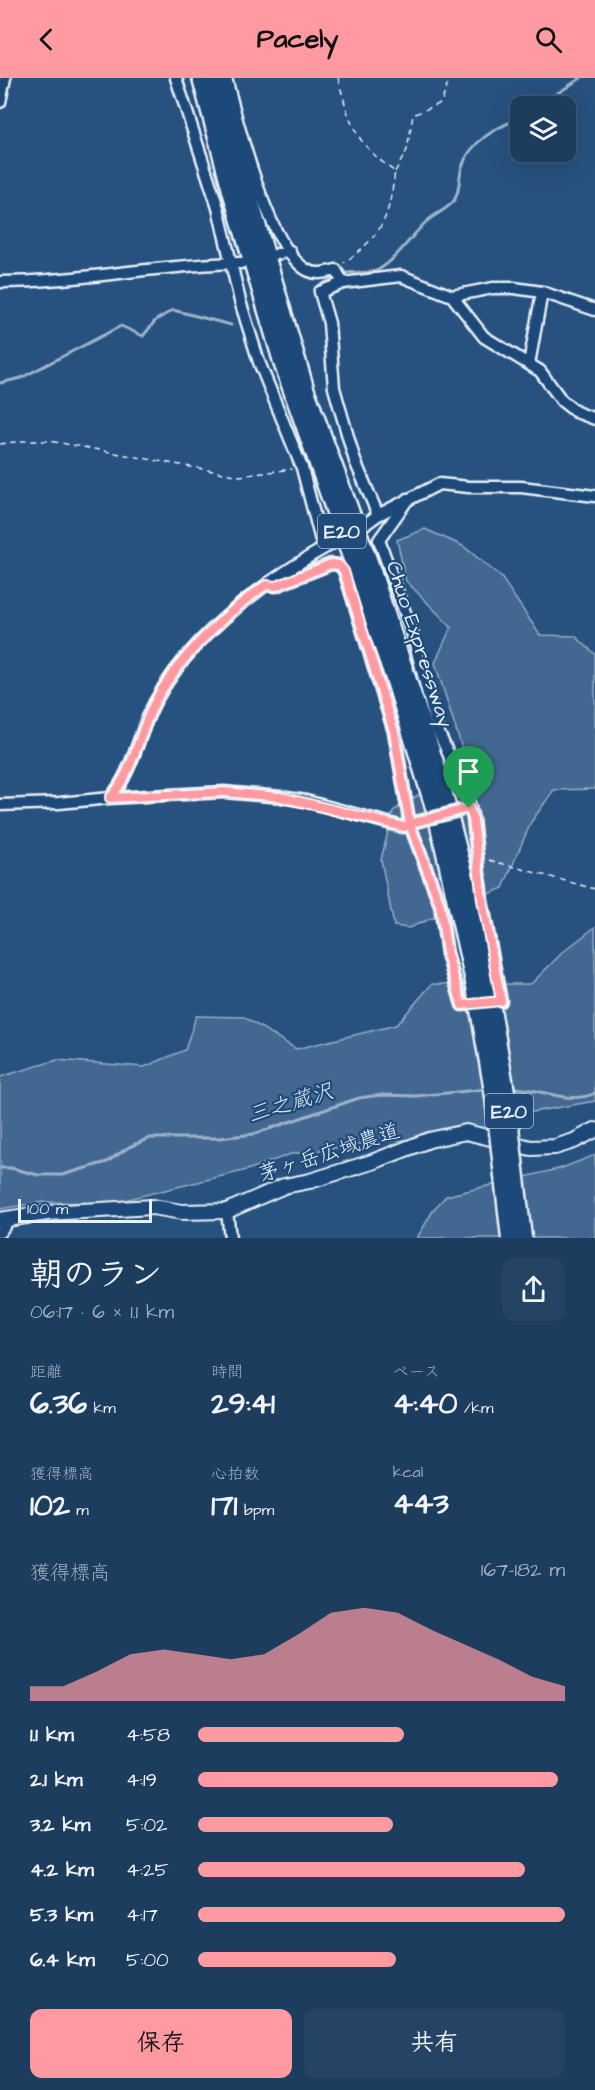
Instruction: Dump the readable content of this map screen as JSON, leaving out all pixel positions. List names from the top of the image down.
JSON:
{
  "streets": {
    "highway": ["E20", "Chuo Expressway"],
    "main road": ["茅ヶ岳広域農道"]
  },
  "water": ["三之蔵沢"],
  "scale_bar": "100 m",
  "page": {
    "header": "Pacely",
    "scale": "100 m",
    "heading": ["朝のラン", "06:17 · 6 × 1.1 km"],
    "stats": [
      ["距離", "6.36 km"],
      ["時間", "29:41"],
      ["ペース", "4:40 /km"],
      ["獲得標高", "102 m"],
      ["心拍数", "171 bpm"],
      ["kcal", "443"]
    ],
    "chart": ["獲得標高", "167–182 m"],
    "list": [
      {
        "name": "1.1 km",
        "note": "4:58"
      },
      {
        "name": "2.1 km",
        "note": "4:19"
      },
      {
        "name": "3.2 km",
        "note": "5:02"
      },
      {
        "name": "4.2 km",
        "note": "4:25"
      },
      {
        "name": "5.3 km",
        "note": "4:17"
      },
      {
        "name": "6.4 km",
        "note": "5:00"
      }
    ],
    "buttons": ["保存", "共有"]
  }
}
